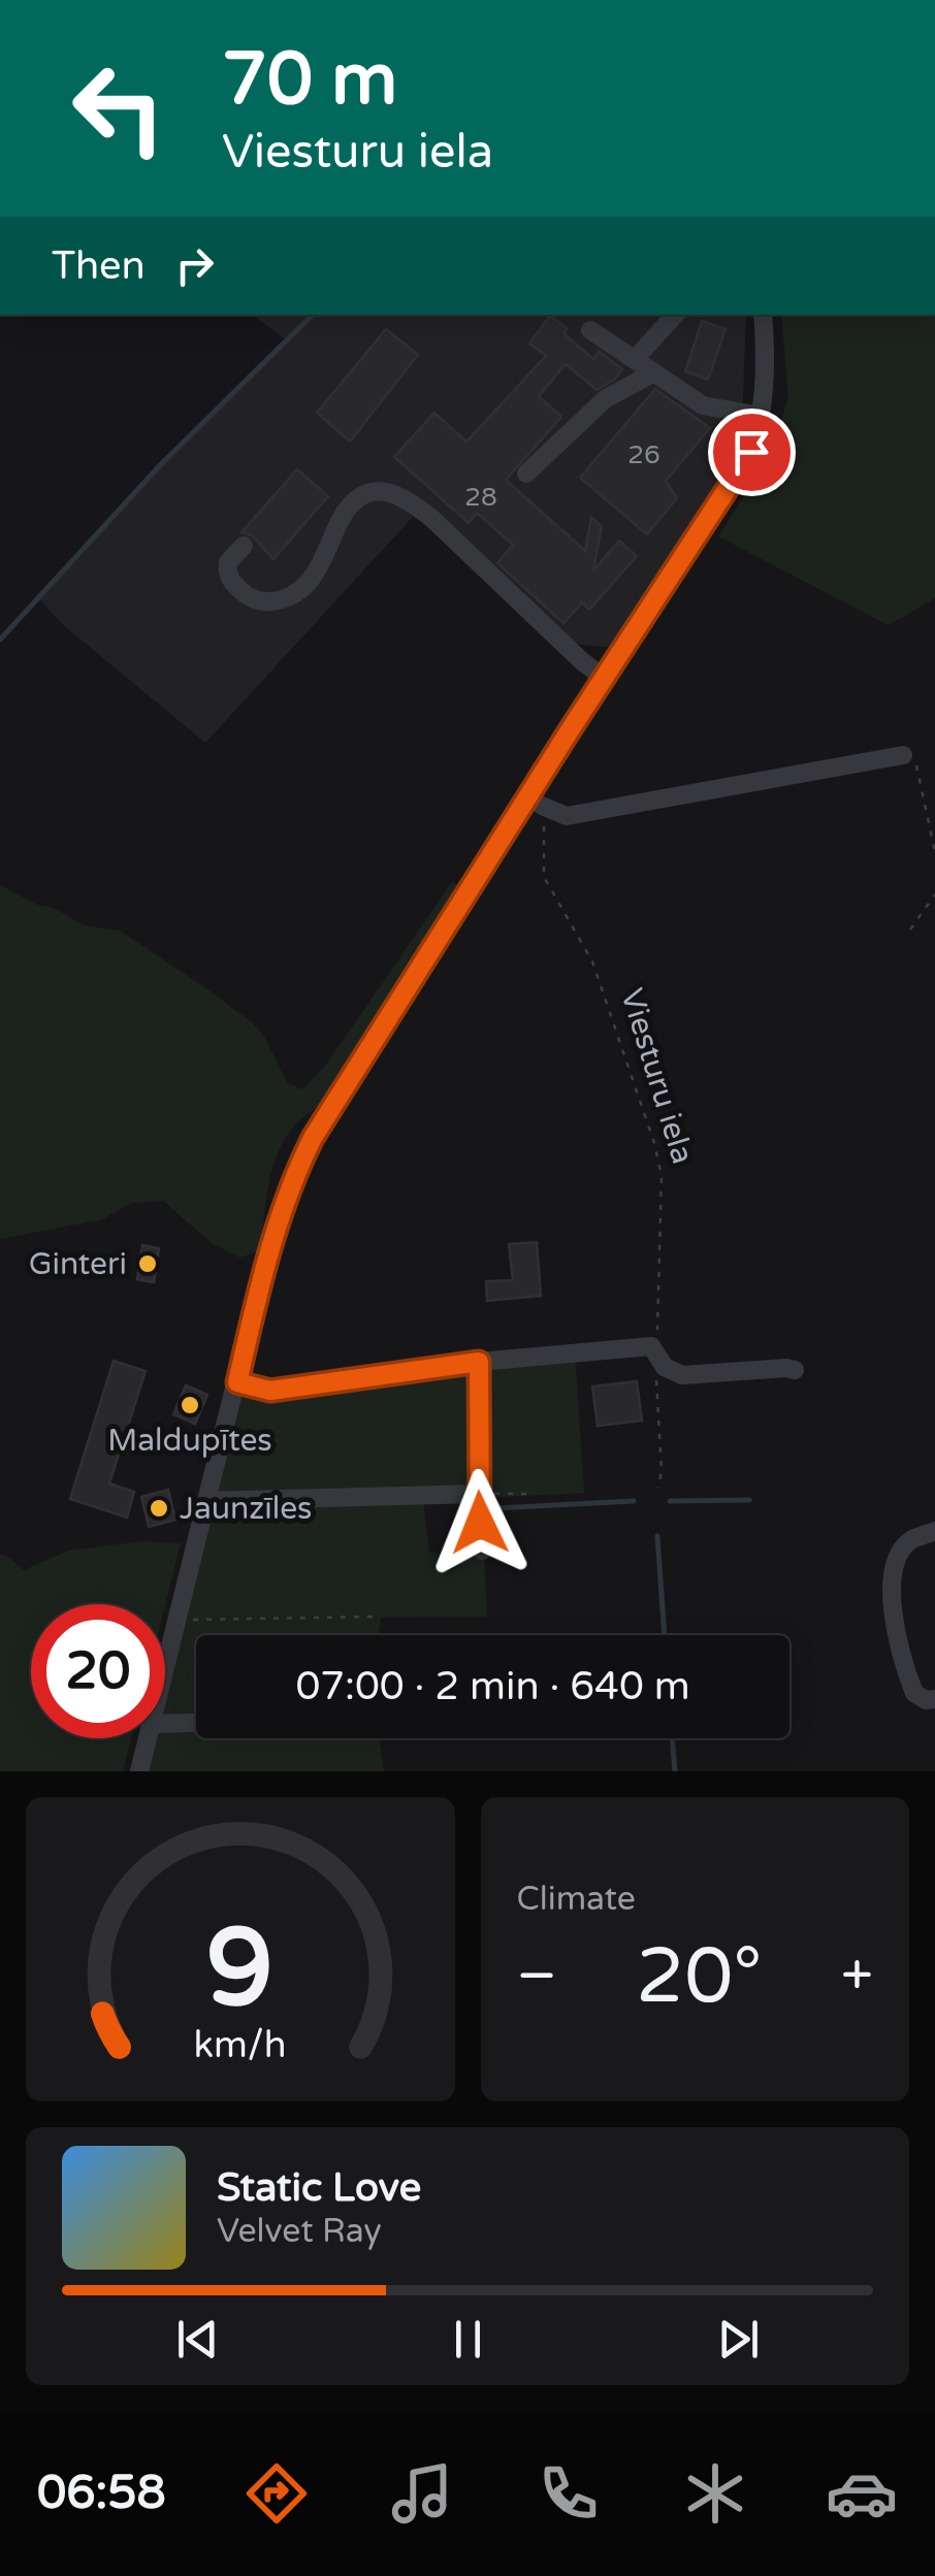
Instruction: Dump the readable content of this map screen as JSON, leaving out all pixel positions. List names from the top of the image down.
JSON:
{
  "streets": {
    "path": ["Viesturu iela"]
  },
  "places": ["Ginteri", "Maldupītes", "Jaunzīles"],
  "house_numbers": ["26", "28"],
  "page": {
    "turn": ["70 m", "Viesturu iela"],
    "then": "Then",
    "limit": "20",
    "trip": "07:00 · 2 min · 640 m",
    "tile": "Climate",
    "heat": ["−", "20°", "+"],
    "song": ["Static Love", "Velvet Ray"],
    "tabs": "06:58",
    "gauge": ["9", "km/h"]
  }
}
